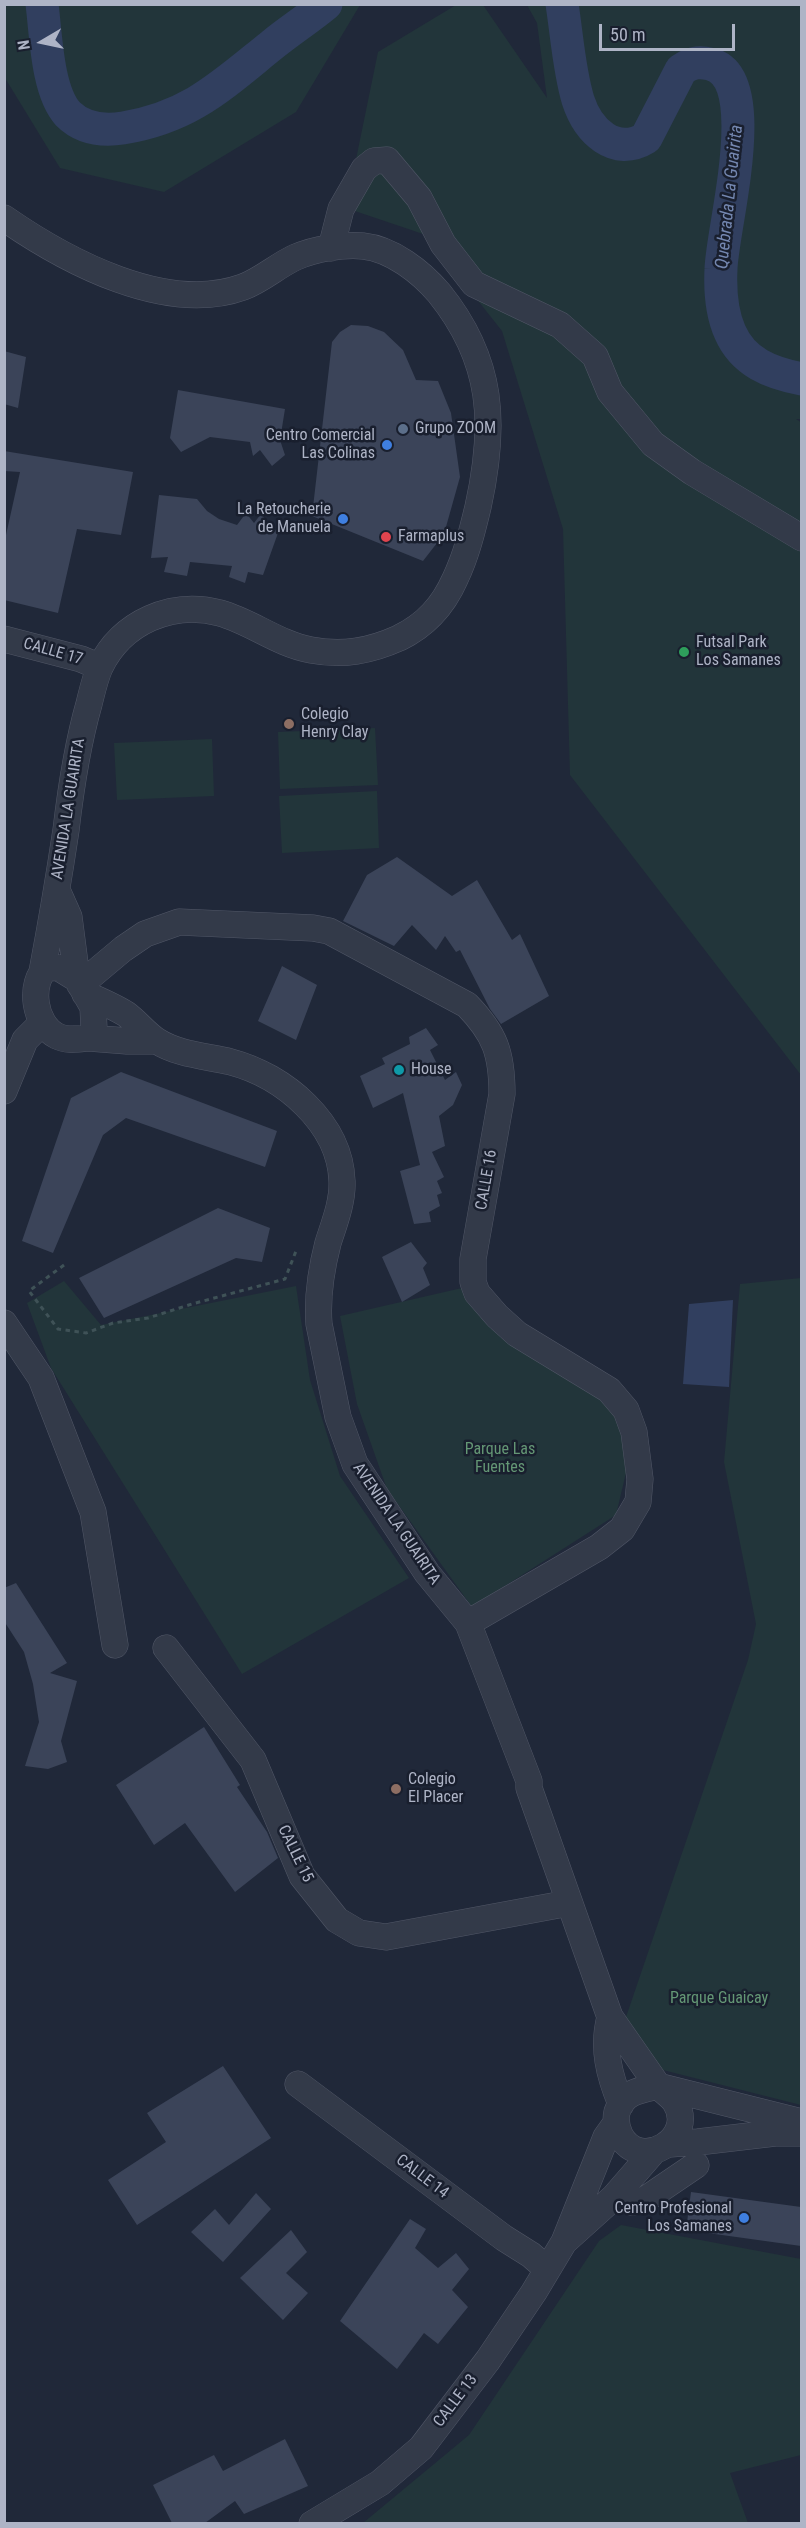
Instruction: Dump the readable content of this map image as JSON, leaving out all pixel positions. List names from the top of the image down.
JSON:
{
  "streets": {
    "street": [
      "CALLE 17",
      "AVENIDA LA GUAIRITA",
      "CALLE 16",
      "CALLE 15",
      "CALLE 14",
      "CALLE 13"
    ]
  },
  "crossings": [
    ["CALLE 17", "AVENIDA LA GUAIRITA"],
    ["AVENIDA LA GUAIRITA", "CALLE 16"],
    ["AVENIDA LA GUAIRITA", "CALLE 15"],
    ["AVENIDA LA GUAIRITA", "CALLE 13"],
    ["CALLE 14", "CALLE 13"]
  ],
  "water": ["Quebrada La Guairita"],
  "parks": ["Parque Las Fuentes", "Parque Guaicay"],
  "places": [
    "Grupo ZOOM",
    "Centro Comercial Las Colinas",
    "La Retoucherie de Manuela",
    "Farmaplus",
    "Futsal Park Los Samanes",
    "Colegio Henry Clay",
    "House",
    "Colegio El Placer",
    "Centro Profesional Los Samanes"
  ],
  "scale_bar": "50 m",
  "north": "left"
}
